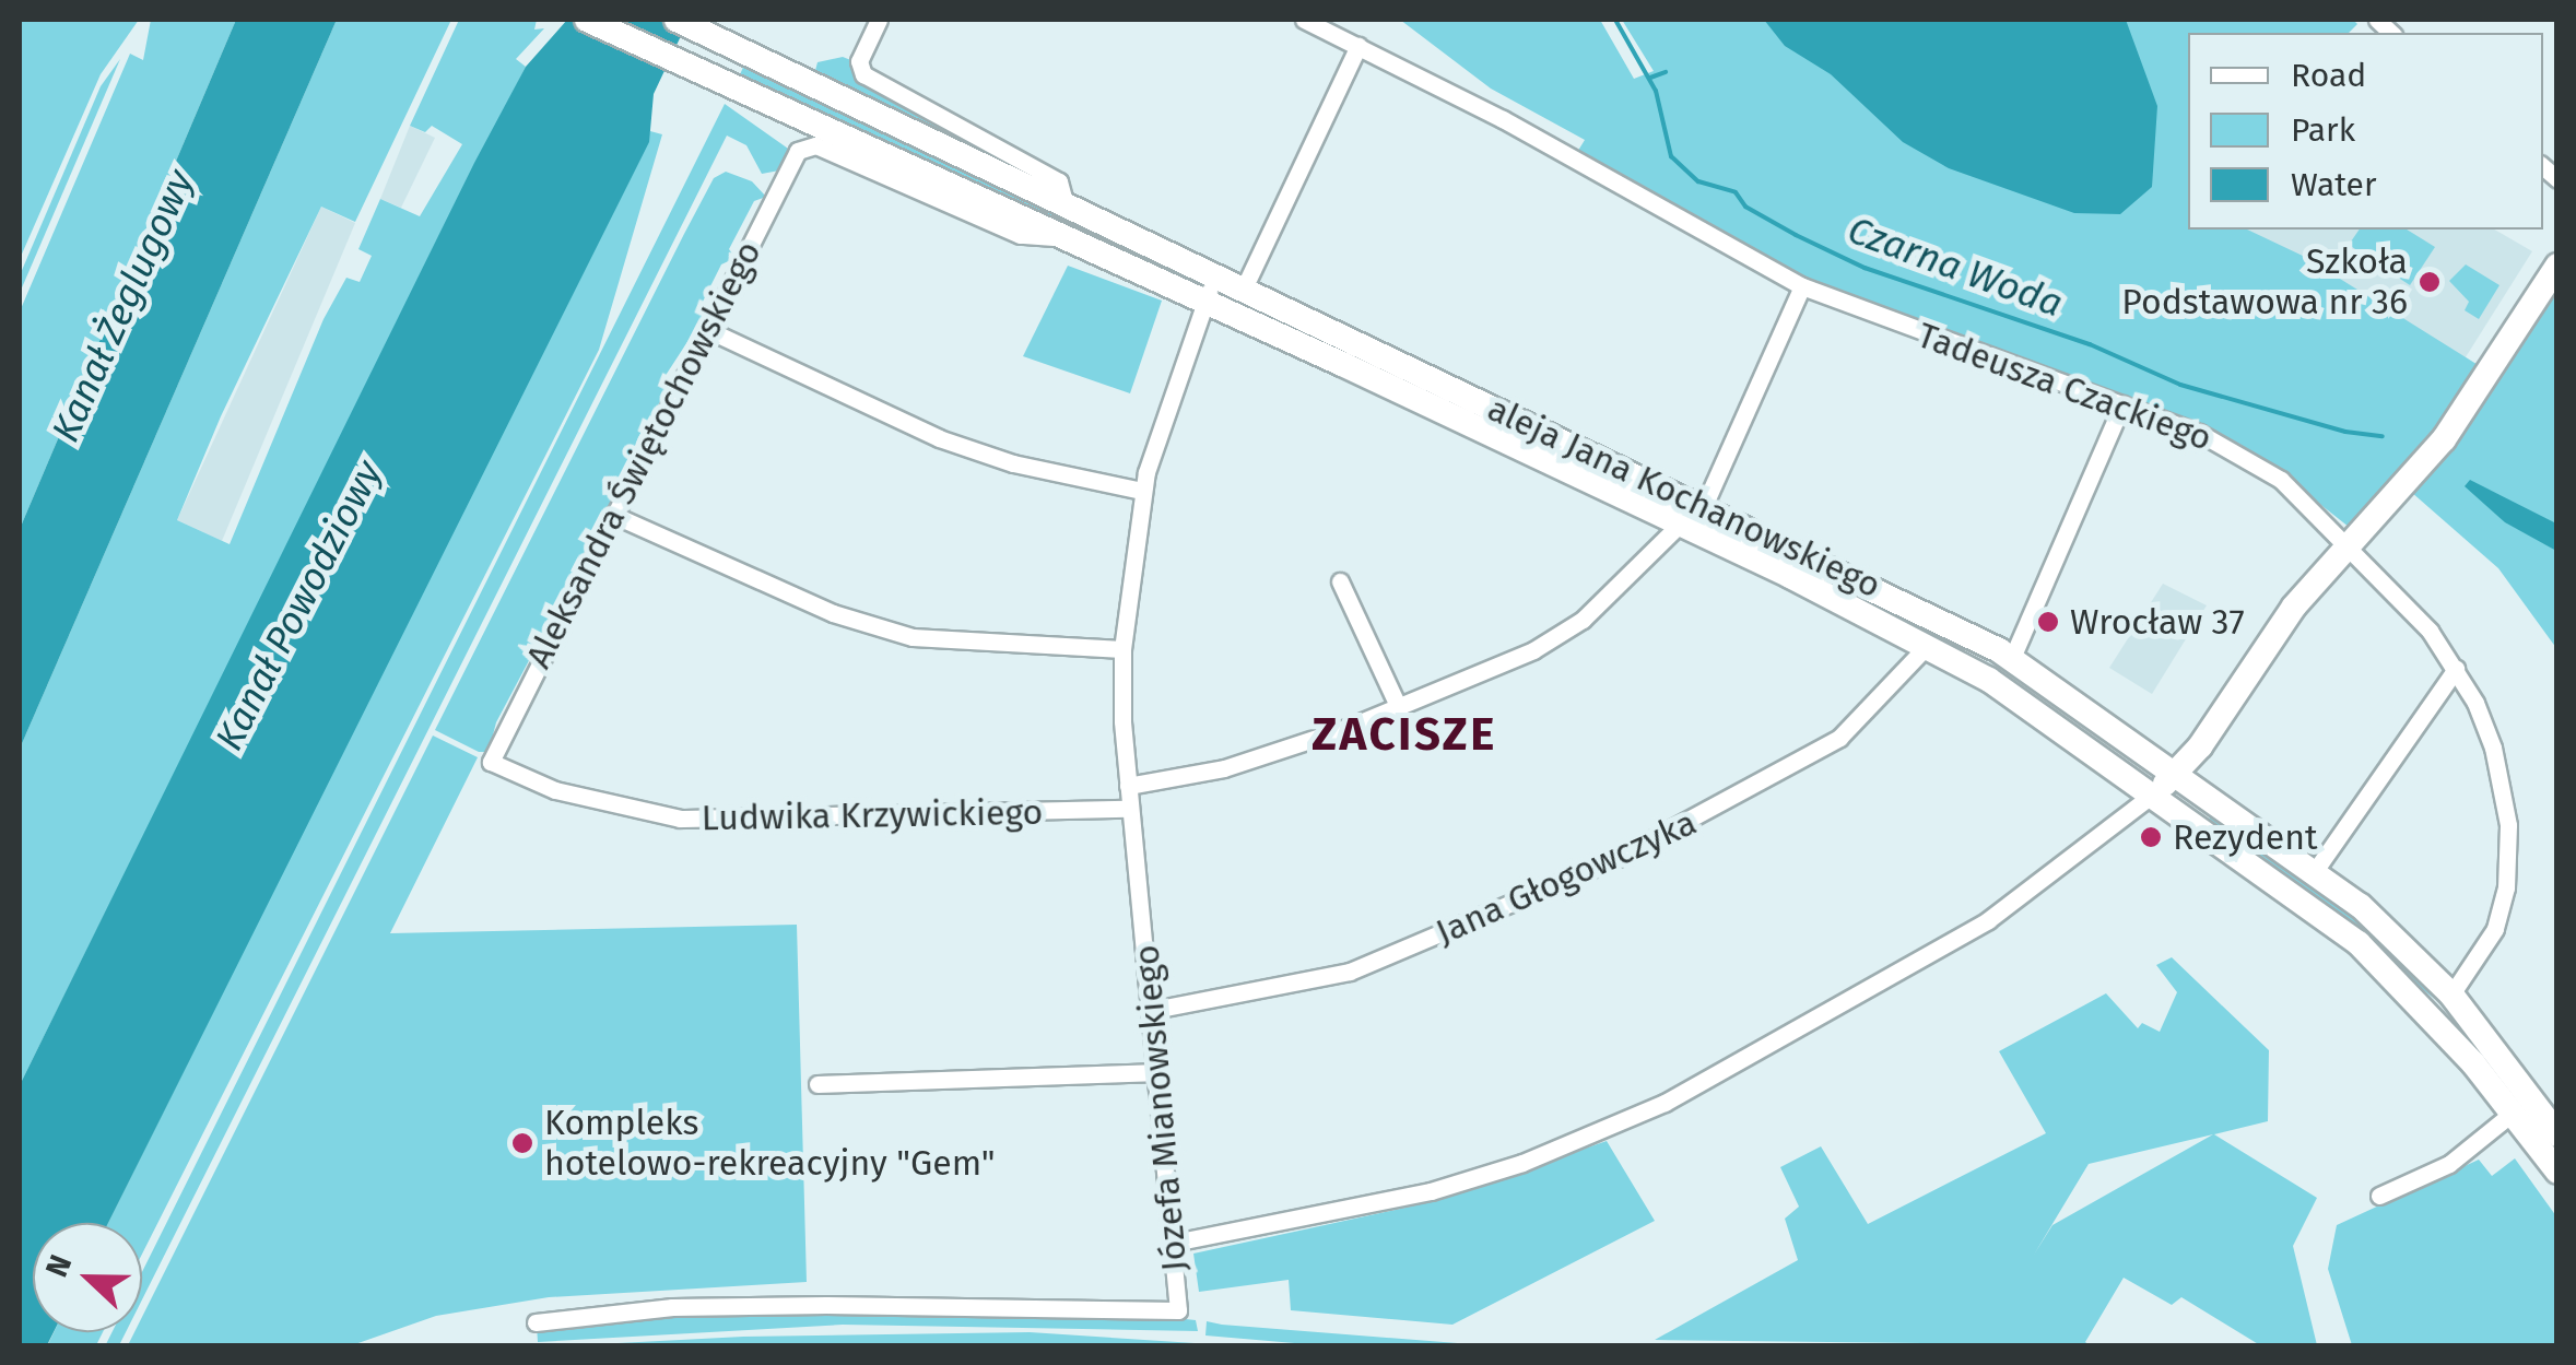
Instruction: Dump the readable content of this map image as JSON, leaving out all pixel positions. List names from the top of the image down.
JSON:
{
  "streets": {
    "main road": ["aleja Jana Kochanowskiego"],
    "street": [
      "Tadeusza Czackiego",
      "Aleksandra Świętochowskiego",
      "Ludwika Krzywickiego",
      "Jana Głogowczyka",
      "Józefa Mianowskiego"
    ]
  },
  "crossings": [
    ["Tadeusza Czackiego", "aleja Jana Kochanowskiego"],
    ["Aleksandra Świętochowskiego", "aleja Jana Kochanowskiego"],
    ["Aleksandra Świętochowskiego", "Ludwika Krzywickiego"],
    ["aleja Jana Kochanowskiego", "Jana Głogowczyka"],
    ["aleja Jana Kochanowskiego", "Józefa Mianowskiego"],
    ["Ludwika Krzywickiego", "Józefa Mianowskiego"],
    ["Jana Głogowczyka", "Józefa Mianowskiego"]
  ],
  "districts": ["ZACISZE"],
  "water": ["Czarna Woda", "Kanał Żeglugowy", "Kanał Powodziowy"],
  "places": [
    "Szkoła Podstawowa nr 36",
    "Wrocław 37",
    "Rezydent",
    "Kompleks hotelowo-rekreacyjny \"Gem\""
  ],
  "legend": ["Road", "Park", "Water"],
  "north": "left"
}
